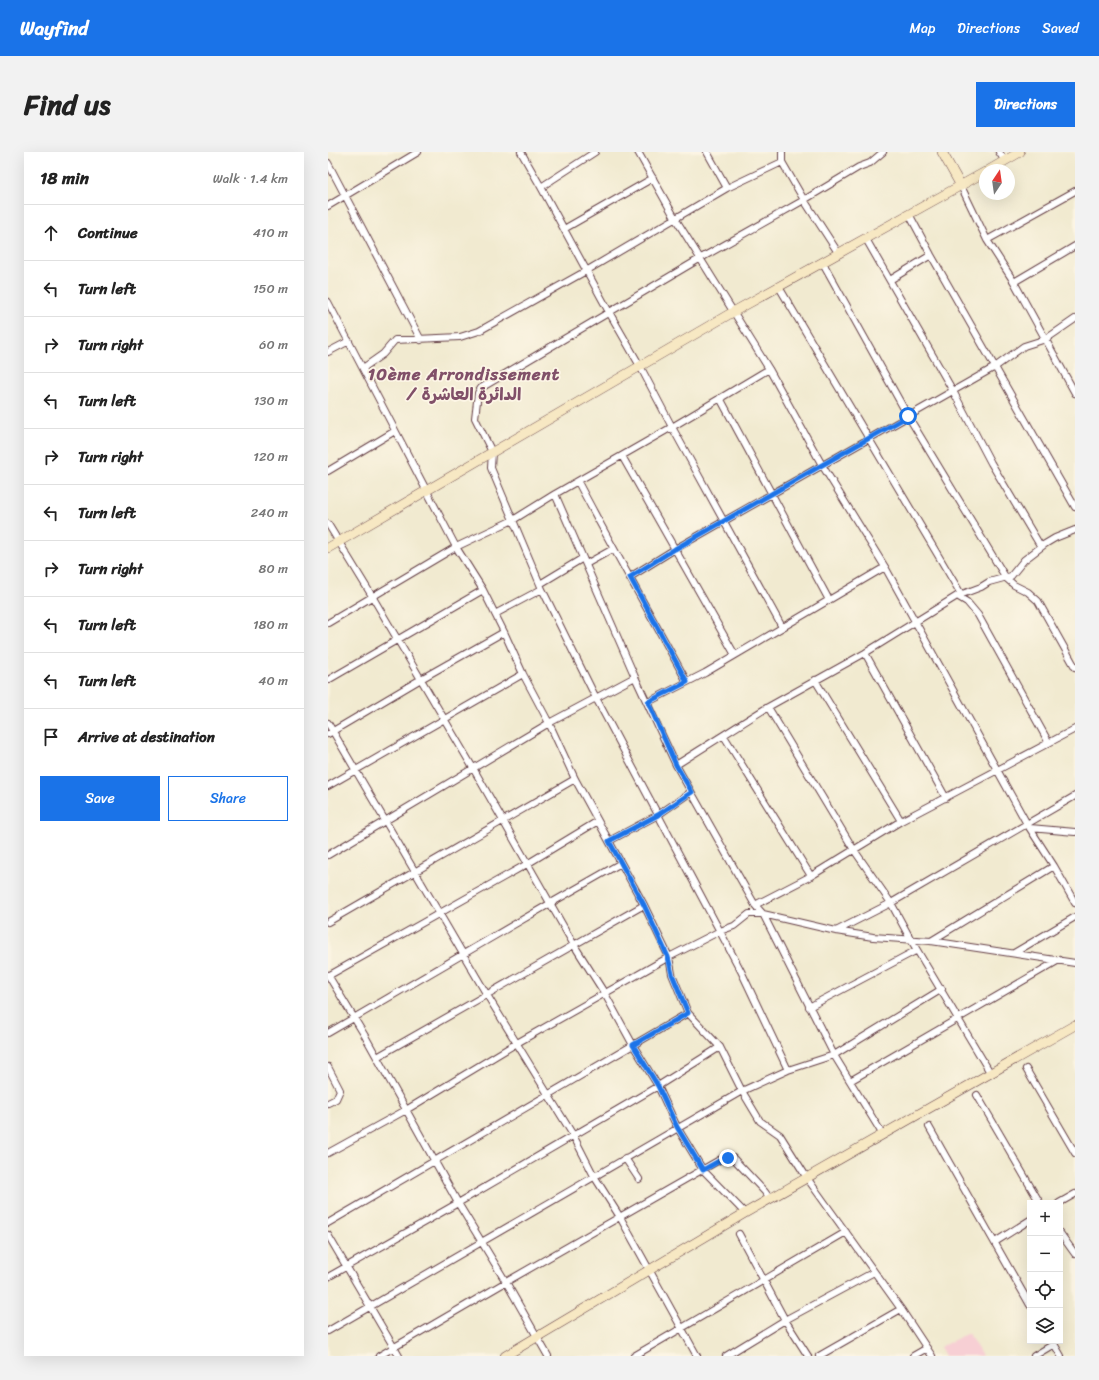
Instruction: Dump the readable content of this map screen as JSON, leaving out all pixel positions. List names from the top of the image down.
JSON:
{
  "districts": ["10ème Arrondissement / الدائرة العاشرة"],
  "north": "top",
  "page": {
    "header": "Wayfind",
    "nav": ["Map", "Directions", "Saved"],
    "title": "Find us",
    "buttons": [
      "Directions",
      ["Save", "Share"]
    ],
    "heading": ["18 min", "Walk · 1.4 km"],
    "list": [
      ["Continue", "410 m"],
      ["Turn left", "150 m"],
      ["Turn right", "60 m"],
      ["Turn left", "130 m"],
      ["Turn right", "120 m"],
      ["Turn left", "240 m"],
      ["Turn right", "80 m"],
      ["Turn left", "180 m"],
      ["Turn left", "40 m"],
      "Arrive at destination"
    ],
    "map_buttons": ["+", "−"]
  }
}
